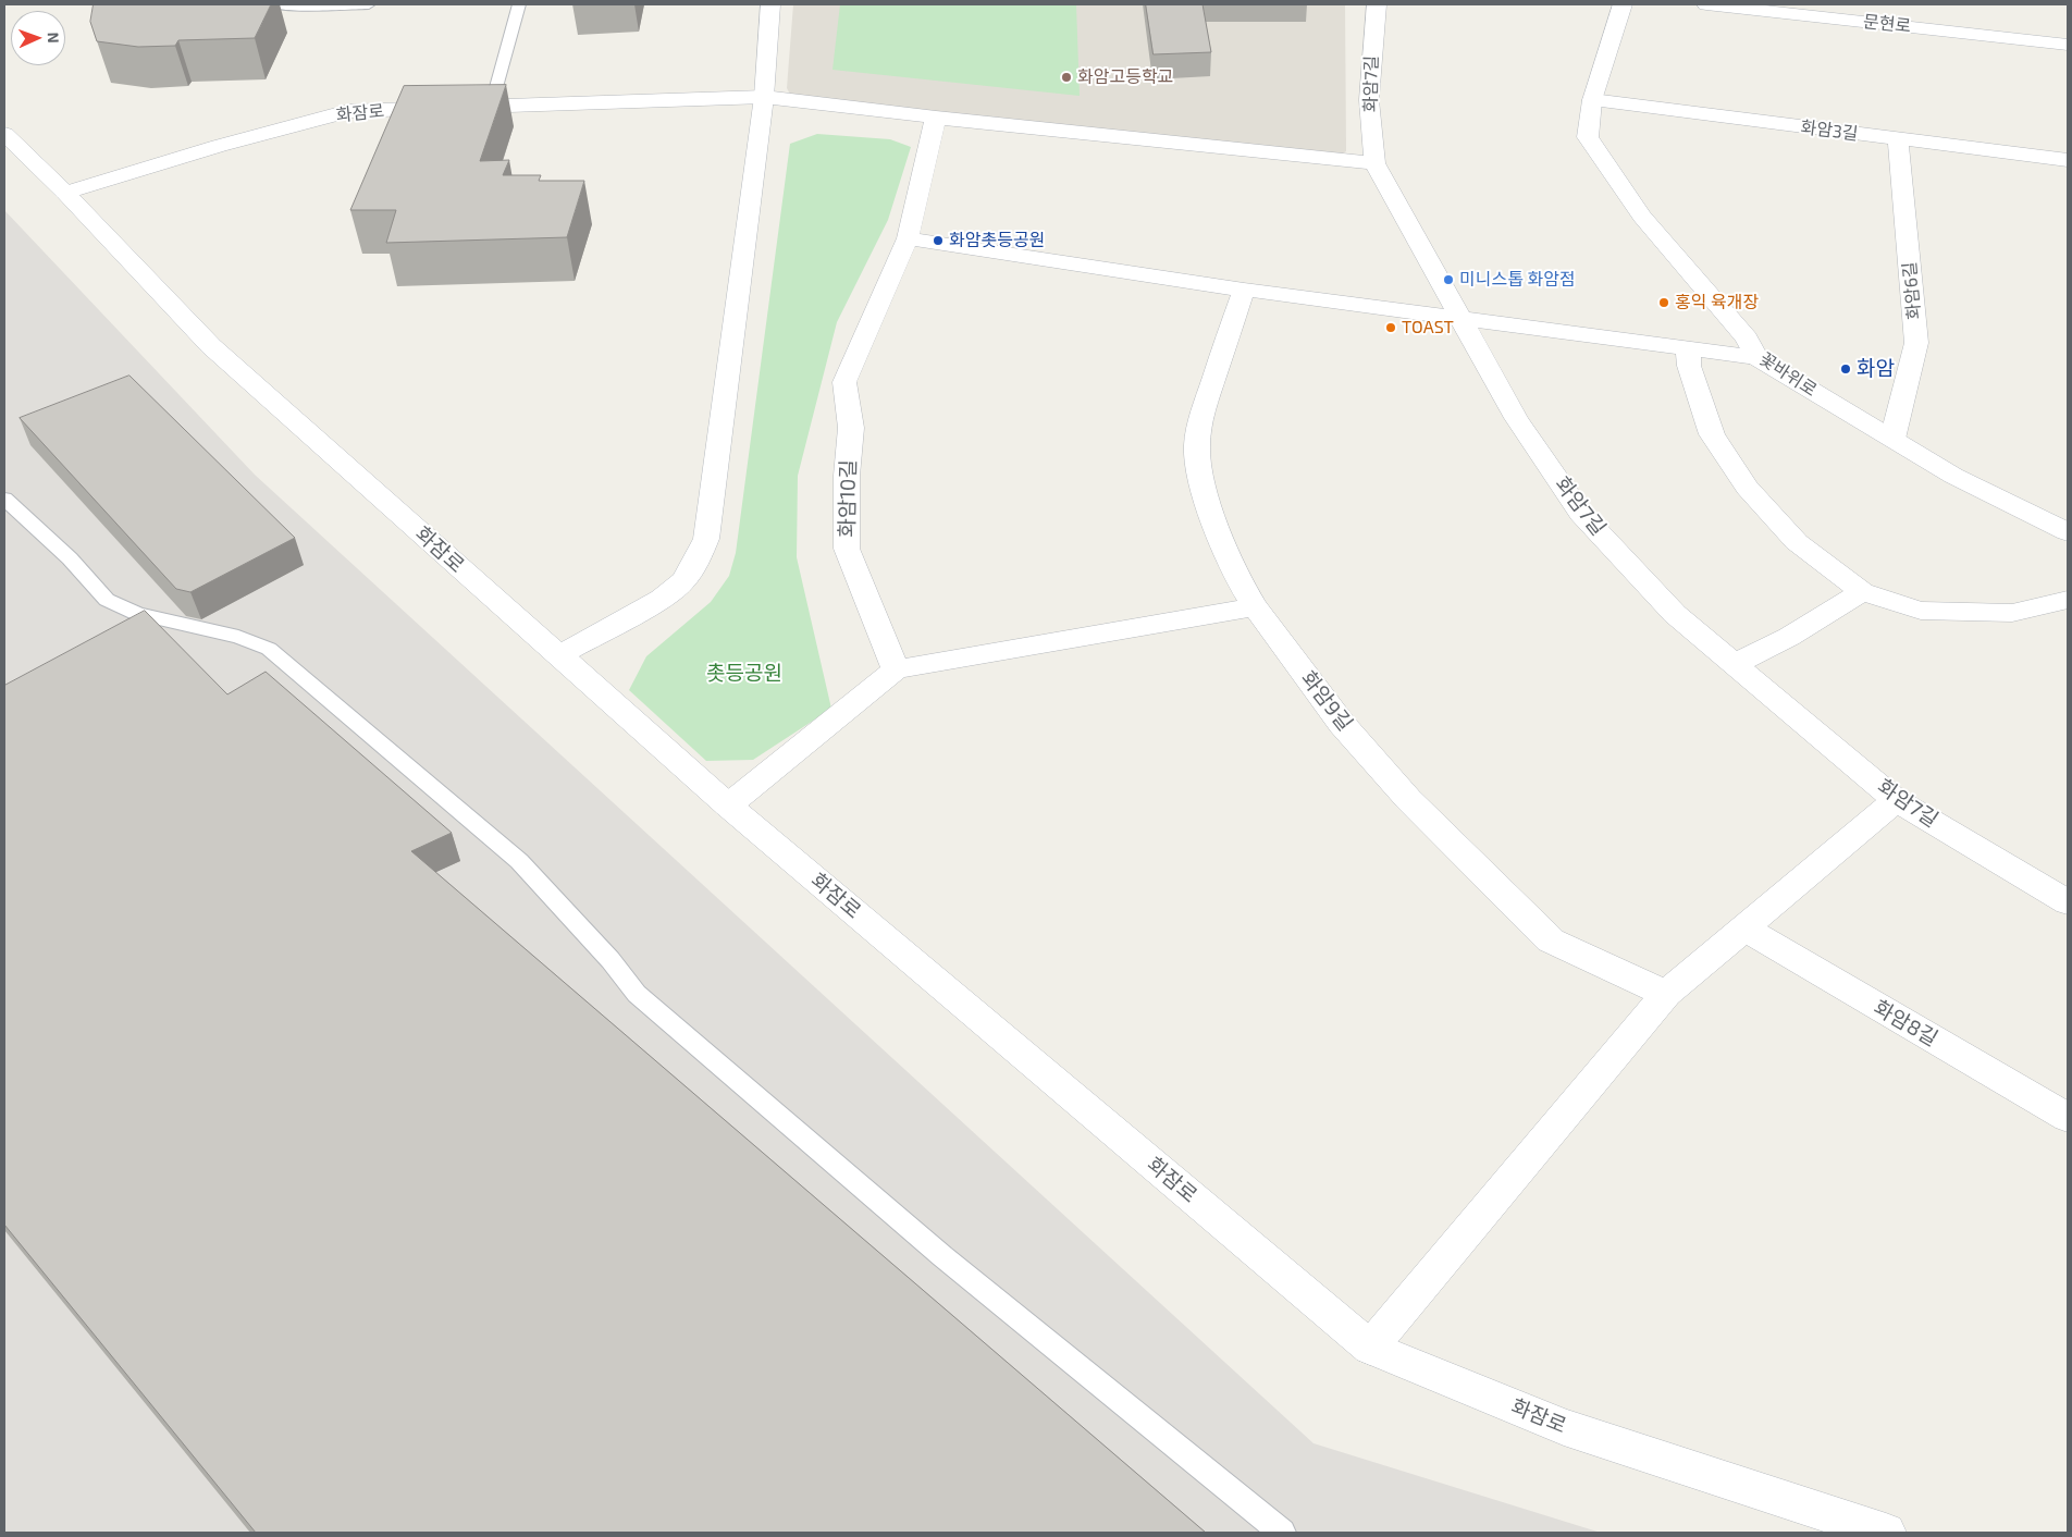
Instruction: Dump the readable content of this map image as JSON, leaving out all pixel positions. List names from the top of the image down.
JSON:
{
  "streets": {
    "street": [
      "문현로",
      "화암7길",
      "화잠로",
      "화암3길",
      "화암6길",
      "꽃바위로",
      "화암10길",
      "화암9길",
      "화암8길"
    ]
  },
  "crossings": [
    ["화암7길", "화잠로"],
    ["화잠로", "화암10길"],
    ["화암3길", "화암6길"],
    ["화암3길", "꽃바위로"],
    ["화암6길", "꽃바위로"]
  ],
  "parks": ["촛등공원"],
  "places": [
    "화암고등학교",
    "화암촛등공원",
    "미니스톱 화암점",
    "홍익 육개장",
    "TOAST",
    "화암"
  ],
  "north": "right"
}
